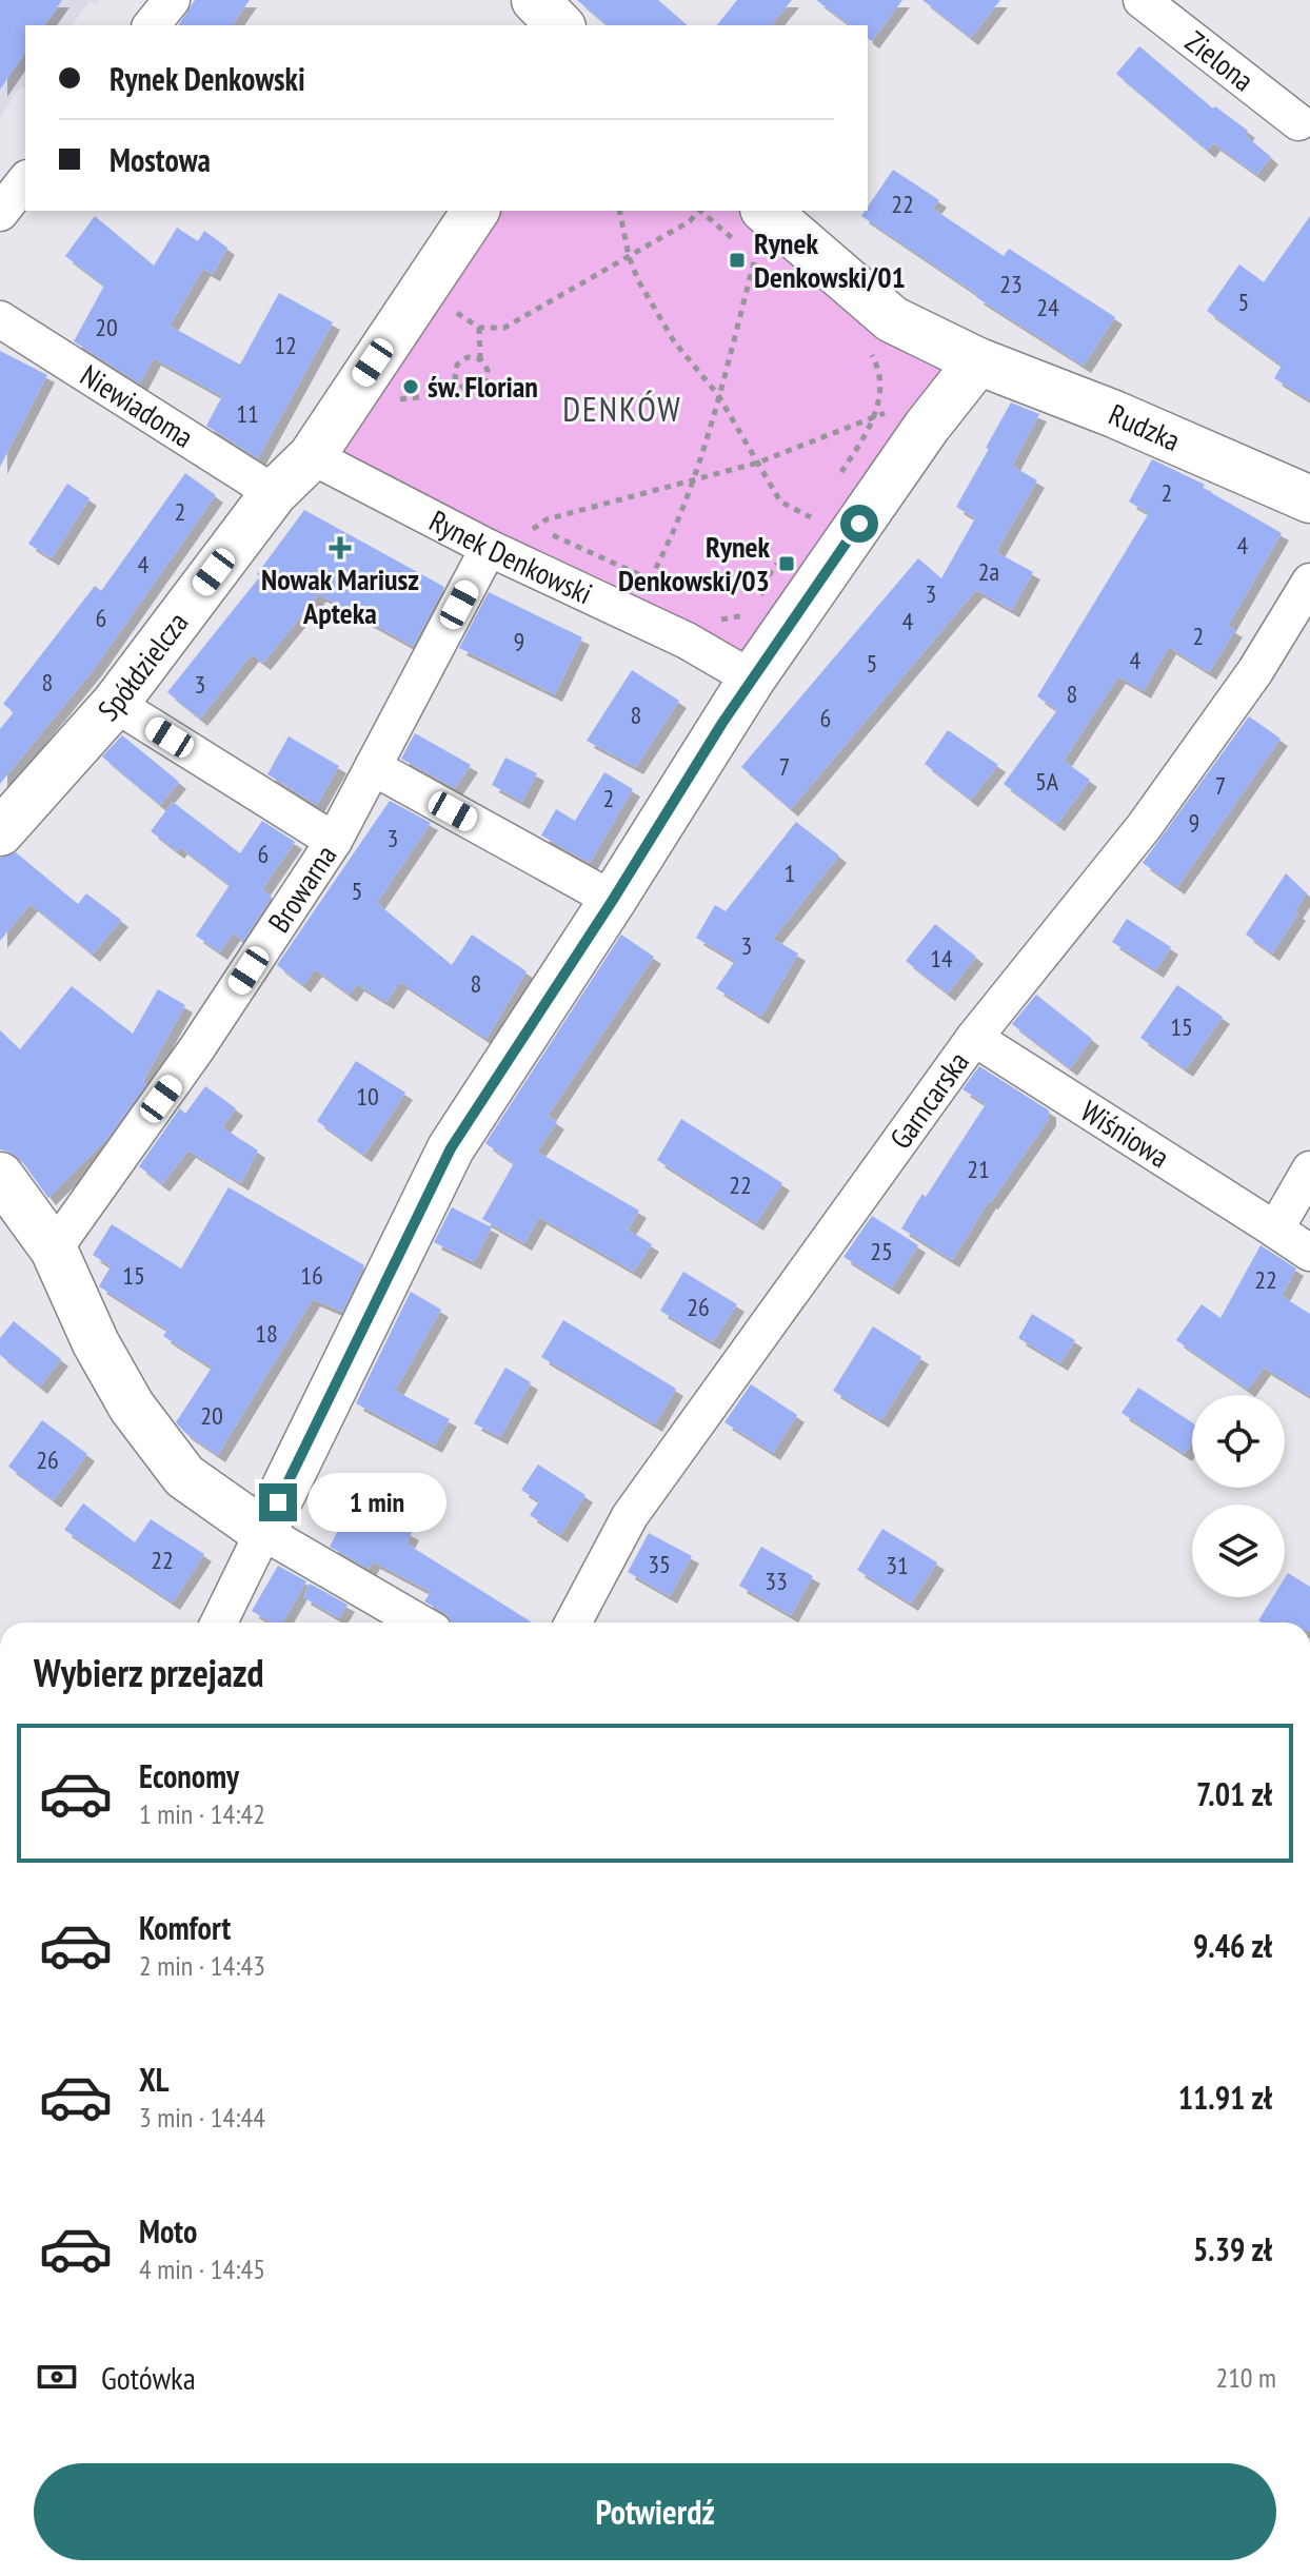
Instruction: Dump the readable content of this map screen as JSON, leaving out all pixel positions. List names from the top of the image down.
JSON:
{
  "streets": {
    "street": [
      "Zielona",
      "Niewiadoma",
      "Rudzka",
      "Rynek Denkowski",
      "Spółdzielcza",
      "Browarna",
      "Garncarska",
      "Wiśniowa"
    ]
  },
  "crossings": [
    ["Niewiadoma", "Spółdzielcza"],
    ["Rynek Denkowski", "Spółdzielcza"],
    ["Rynek Denkowski", "Browarna"],
    ["Garncarska", "Wiśniowa"]
  ],
  "districts": ["DENKÓW"],
  "places": {
    "transit": ["Rynek Denkowski/01", "Rynek Denkowski/03"],
    "other": ["św. Florian"],
    "health": ["Nowak Mariusz Apteka"]
  },
  "house_numbers": [
    "22",
    "23",
    "5",
    "24",
    "20",
    "12",
    "11",
    "2",
    "2",
    "4",
    "4",
    "2a",
    "3",
    "6",
    "4",
    "2",
    "9",
    "4",
    "5",
    "8",
    "3",
    "8",
    "8",
    "6",
    "7",
    "5A",
    "7",
    "2",
    "9",
    "3",
    "6",
    "1",
    "5",
    "3",
    "14",
    "8",
    "15",
    "10",
    "21",
    "22",
    "25",
    "15",
    "16",
    "22",
    "26",
    "18",
    "20",
    "26",
    "22",
    "35",
    "31",
    "33"
  ],
  "page": {
    "banner": ["Rynek Denkowski", "Mostowa"],
    "bubble": "1 min",
    "heading": "Wybierz przejazd",
    "list": [
      {
        "name": "Economy",
        "note": "1 min · 14:42",
        "value": "7.01 zł"
      },
      {
        "name": "Komfort",
        "note": "2 min · 14:43",
        "value": "9.46 zł"
      },
      {
        "name": "XL",
        "note": "3 min · 14:44",
        "value": "11.91 zł"
      },
      {
        "name": "Moto",
        "note": "4 min · 14:45",
        "value": "5.39 zł"
      }
    ],
    "pay": ["Gotówka", "210 m"],
    "buttons": "Potwierdź"
  }
}
